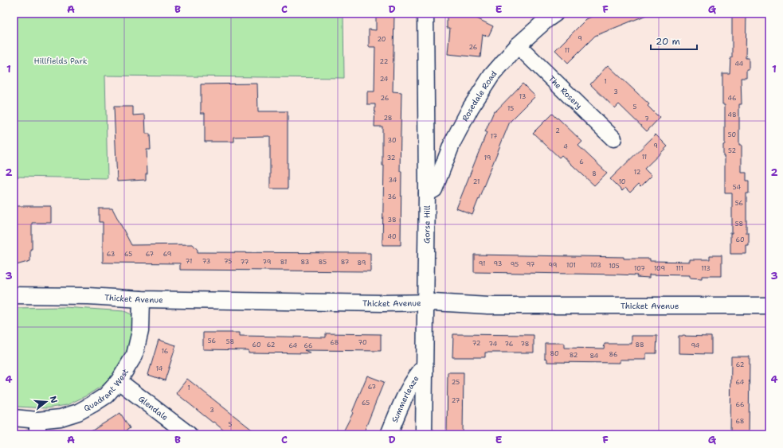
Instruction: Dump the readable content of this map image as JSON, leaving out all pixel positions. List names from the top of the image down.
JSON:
{
  "streets": {
    "street": [
      "The Rosery",
      "Rosedale Road",
      "Gorse Hill",
      "Thicket Avenue",
      "Quadrant West",
      "Summerleaze",
      "Glendale"
    ]
  },
  "crossings": [
    ["The Rosery", "Rosedale Road"],
    ["Rosedale Road", "Gorse Hill"],
    ["Gorse Hill", "Thicket Avenue"],
    ["Gorse Hill", "Summerleaze"],
    ["Thicket Avenue", "Quadrant West"],
    ["Quadrant West", "Glendale"]
  ],
  "parks": ["Hillfields Park"],
  "house_numbers": [
    "9",
    "20",
    "26",
    "11",
    "22",
    "44",
    "24",
    "1",
    "3",
    "13",
    "26",
    "46",
    "5",
    "15",
    "48",
    "28",
    "7",
    "2",
    "50",
    "17",
    "30",
    "9",
    "4",
    "52",
    "11",
    "32",
    "19",
    "6",
    "12",
    "8",
    "34",
    "21",
    "10",
    "54",
    "36",
    "56",
    "38",
    "58",
    "40",
    "60",
    "63",
    "65",
    "67",
    "69",
    "71",
    "73",
    "75",
    "77",
    "79",
    "81",
    "83",
    "85",
    "87",
    "89",
    "91",
    "93",
    "95",
    "97",
    "99",
    "101",
    "103",
    "105",
    "107",
    "109",
    "111",
    "113",
    "56",
    "58",
    "68",
    "70",
    "72",
    "74",
    "76",
    "78",
    "60",
    "62",
    "88",
    "64",
    "66",
    "94",
    "16",
    "80",
    "86",
    "82",
    "84",
    "62",
    "14",
    "25",
    "64",
    "67",
    "1",
    "27",
    "65",
    "66",
    "3",
    "68",
    "5"
  ],
  "scale_bar": "20 m",
  "north": "right",
  "grid": {
    "columns": [
      "A",
      "B",
      "C",
      "D",
      "E",
      "F",
      "G"
    ],
    "rows": [
      "1",
      "2",
      "3",
      "4"
    ]
  }
}
